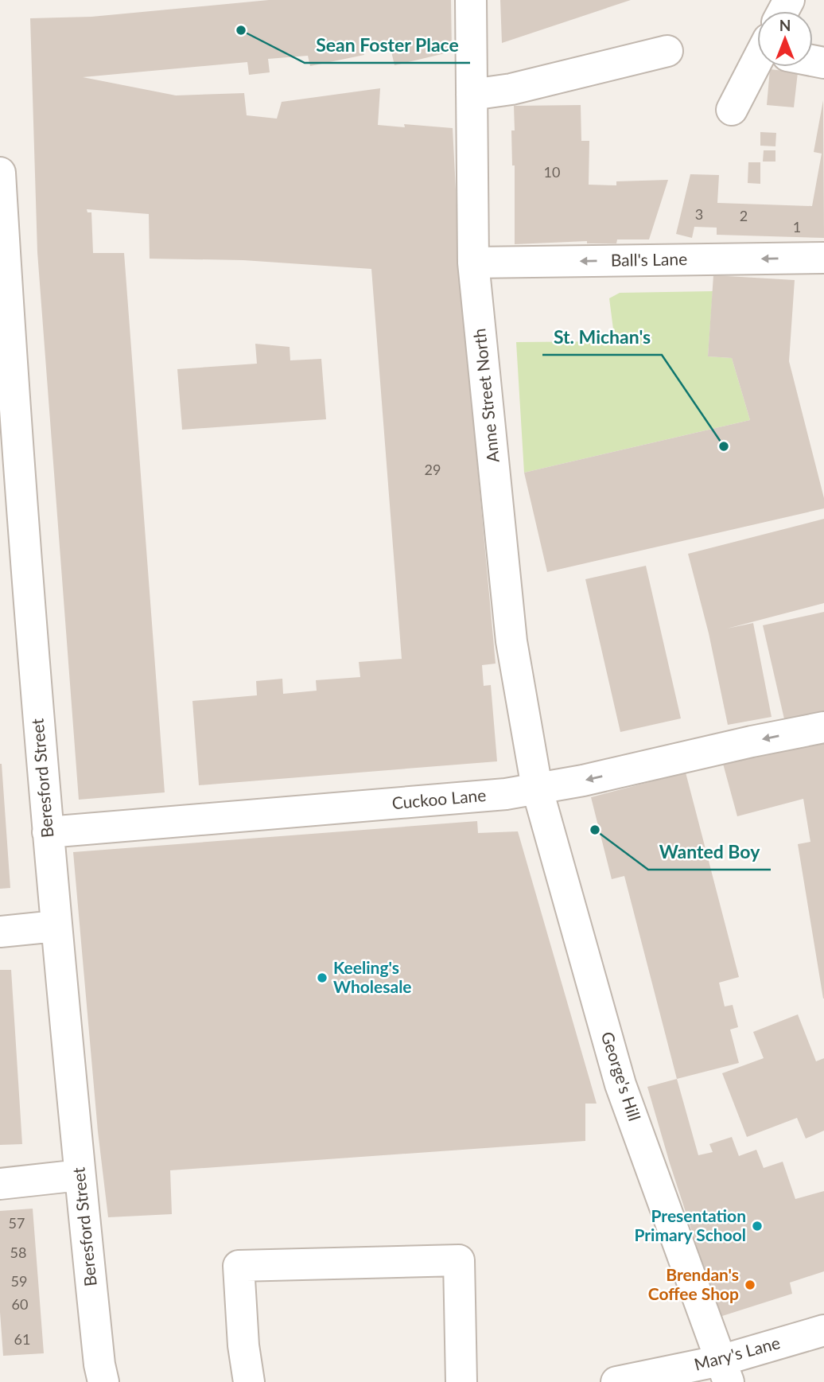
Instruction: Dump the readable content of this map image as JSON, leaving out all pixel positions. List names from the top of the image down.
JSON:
{
  "streets": {
    "street": [
      "Ball's Lane",
      "Anne Street North",
      "Beresford Street",
      "Cuckoo Lane",
      "George's Hill",
      "Mary's Lane"
    ]
  },
  "crossings": [
    ["Ball's Lane", "Anne Street North"],
    ["Anne Street North", "Cuckoo Lane"],
    ["Anne Street North", "George's Hill"],
    ["Beresford Street", "Cuckoo Lane"],
    ["Cuckoo Lane", "George's Hill"],
    ["George's Hill", "Mary's Lane"]
  ],
  "one_way": ["Cuckoo Lane"],
  "places": [
    "Sean Foster Place",
    "St. Michan's",
    "Wanted Boy",
    "Keeling's Wholesale",
    "Presentation Primary School",
    "Brendan's Coffee Shop"
  ],
  "house_numbers": [
    "10",
    "3",
    "2",
    "1",
    "29",
    "57",
    "58",
    "59",
    "60",
    "61"
  ],
  "north": "top"
}
